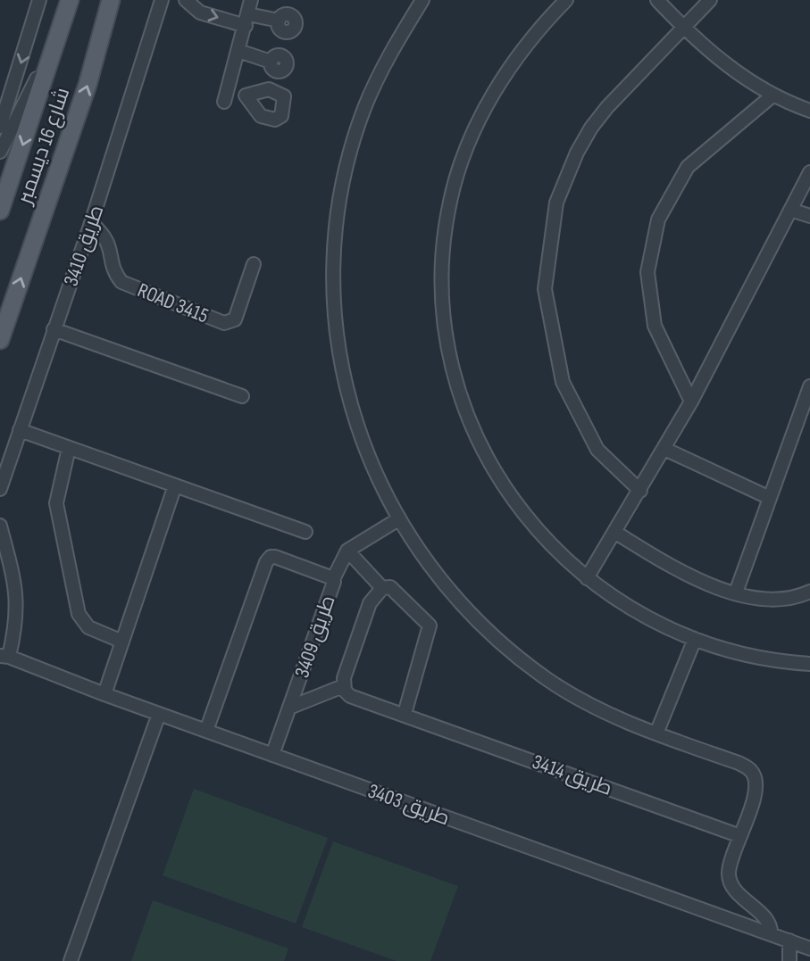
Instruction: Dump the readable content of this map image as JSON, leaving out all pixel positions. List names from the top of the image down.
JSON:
{
  "streets": {
    "main road": ["شارع 16 ديسمبر"],
    "street": [
      "طريق 3410",
      "ROAD 3415",
      "طريق 3409",
      "طريق 3414",
      "طريق 3403"
    ]
  },
  "crossings": [
    ["طريق 3410", "ROAD 3415"],
    ["طريق 3409", "طريق 3403"]
  ]
}
